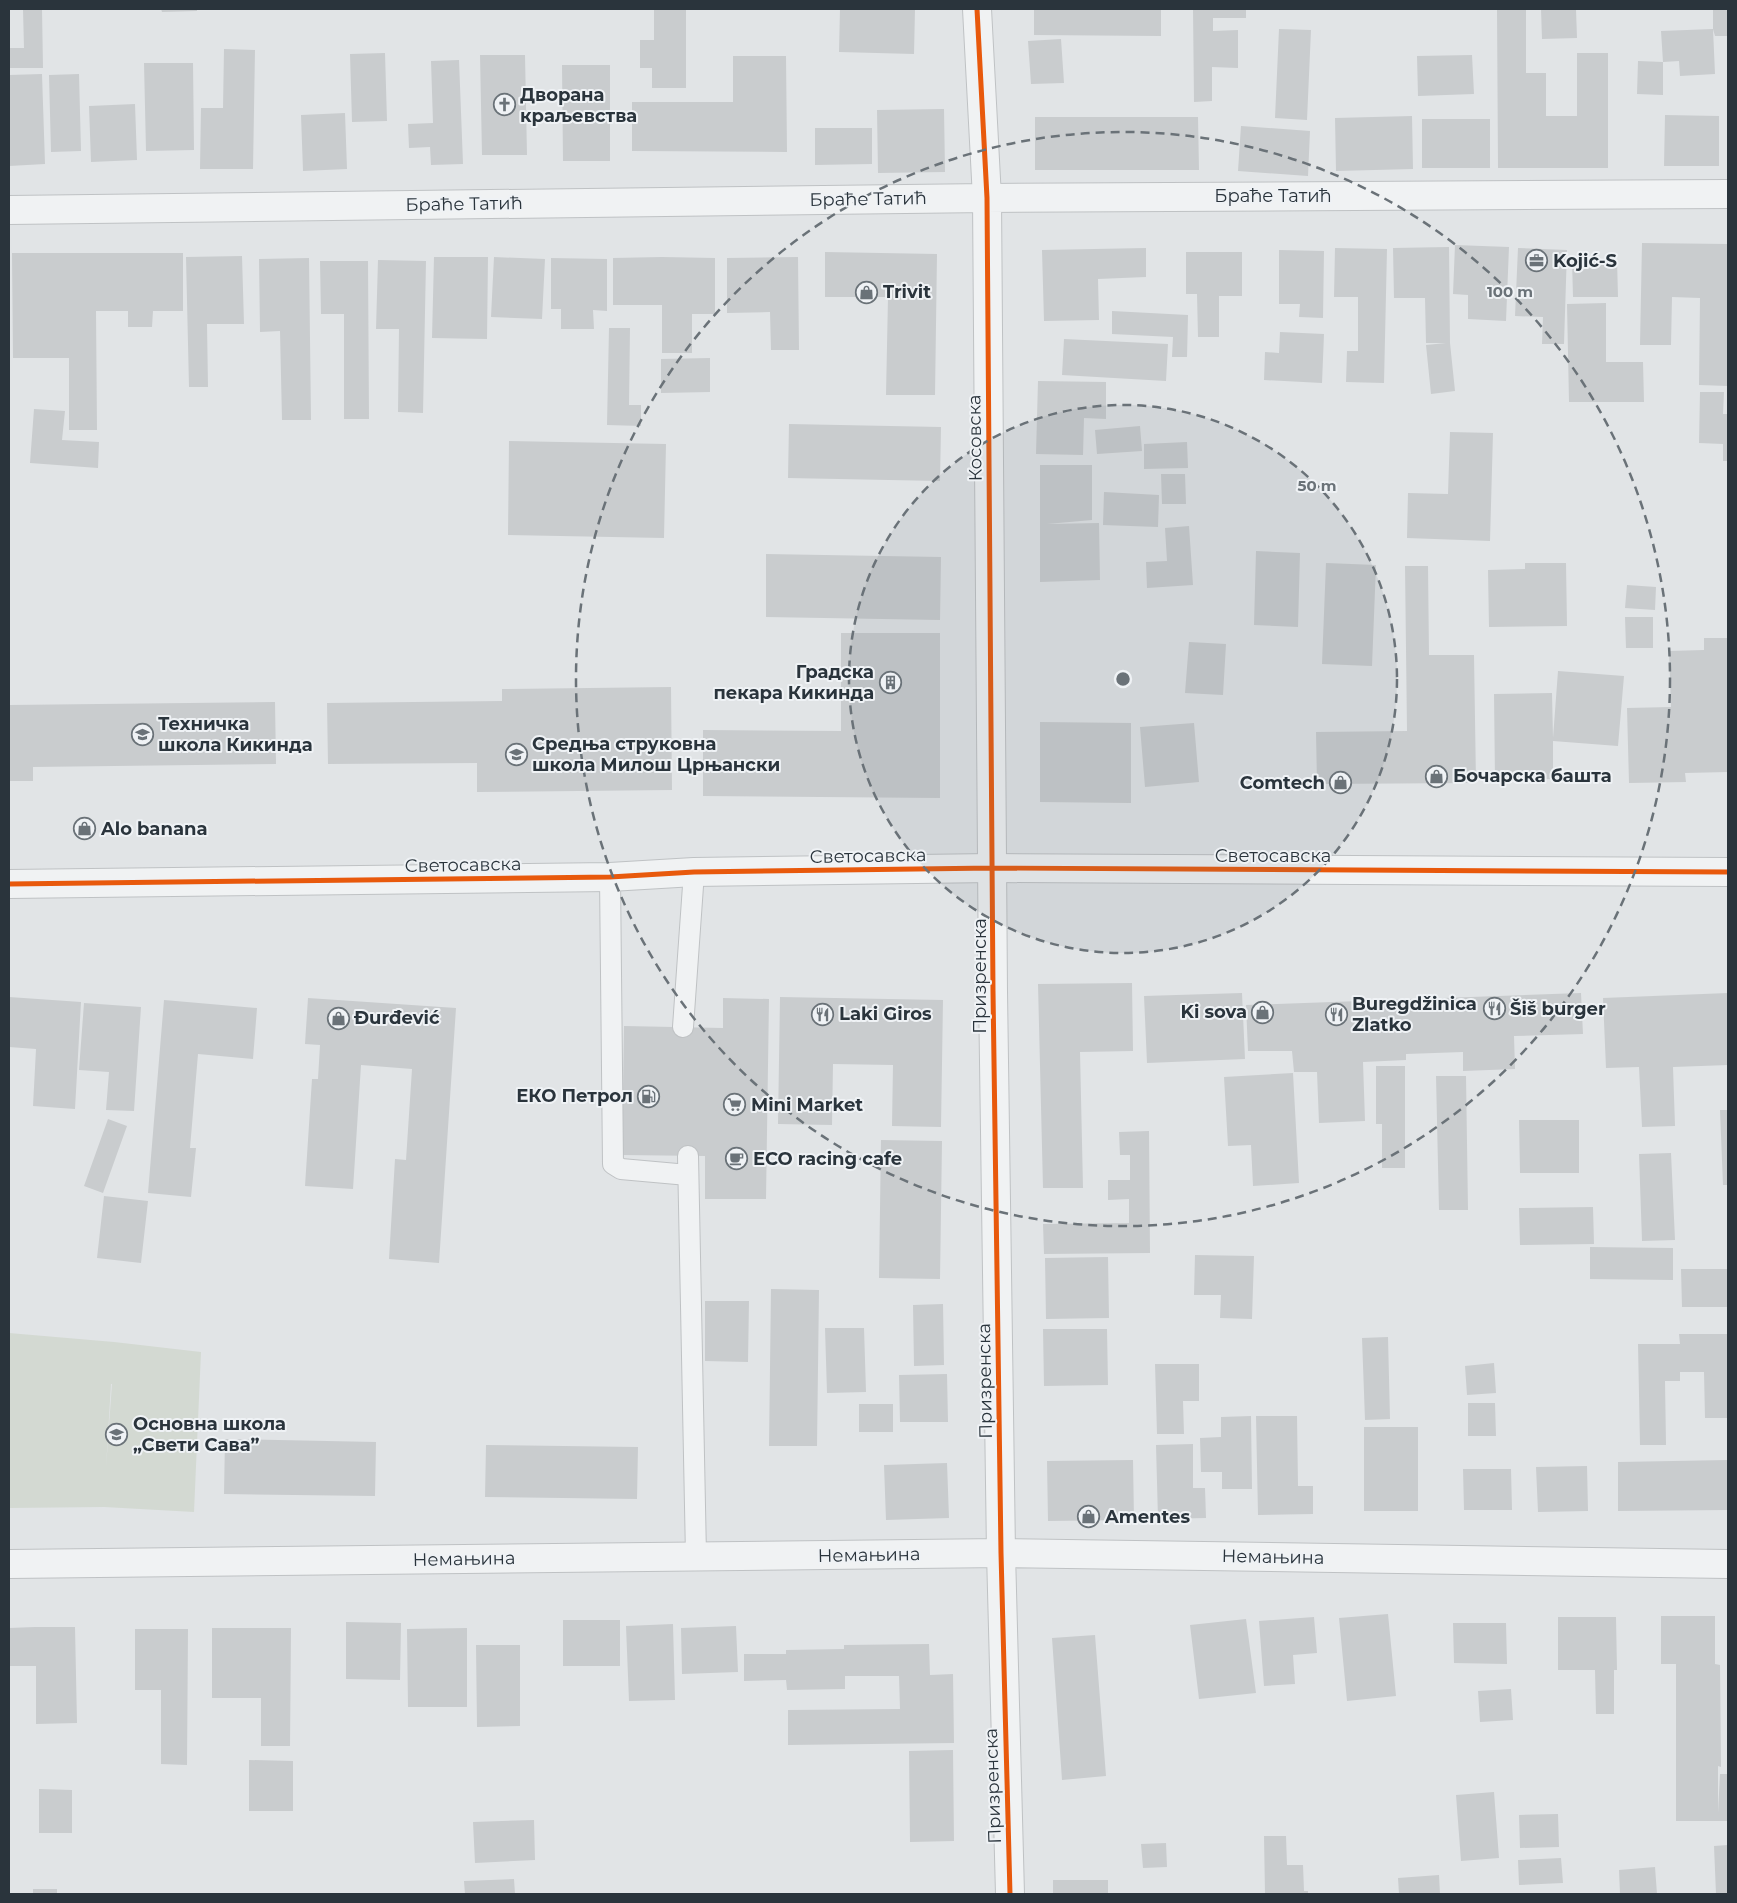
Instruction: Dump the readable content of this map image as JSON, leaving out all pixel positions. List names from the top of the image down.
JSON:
{
  "streets": {
    "street": [
      "Браће Татић",
      "Косовска",
      "Светосавска",
      "Призренска",
      "Немањина"
    ]
  },
  "crossings": [
    ["Браће Татић", "Косовска"],
    ["Косовска", "Светосавска"],
    ["Косовска", "Призренска"],
    ["Светосавска", "Призренска"],
    ["Призренска", "Немањина"]
  ],
  "places": {
    "church": ["Дворана краљевства"],
    "office": ["Kojić-S"],
    "shop": [
      "Trivit",
      "Бочарска башта",
      "Comtech",
      "Alo banana",
      "Ki sova",
      "Đurđević",
      "Amentes"
    ],
    "building": ["Градска пекара Кикинда"],
    "school or university": ["Техничка школа Кикинда", "Средња струковна школа Милош Црњански", "Основна школа „Свети Сава”"],
    "restaurant": ["Šiš burger", "Laki Giros", "Buregdžinica Zlatko"],
    "fuel station": ["ЕКО Петрол"],
    "supermarket": ["Mini Market"],
    "cafe": ["ECO racing cafe"]
  },
  "rings": ["100 m", "50 m"]
}
